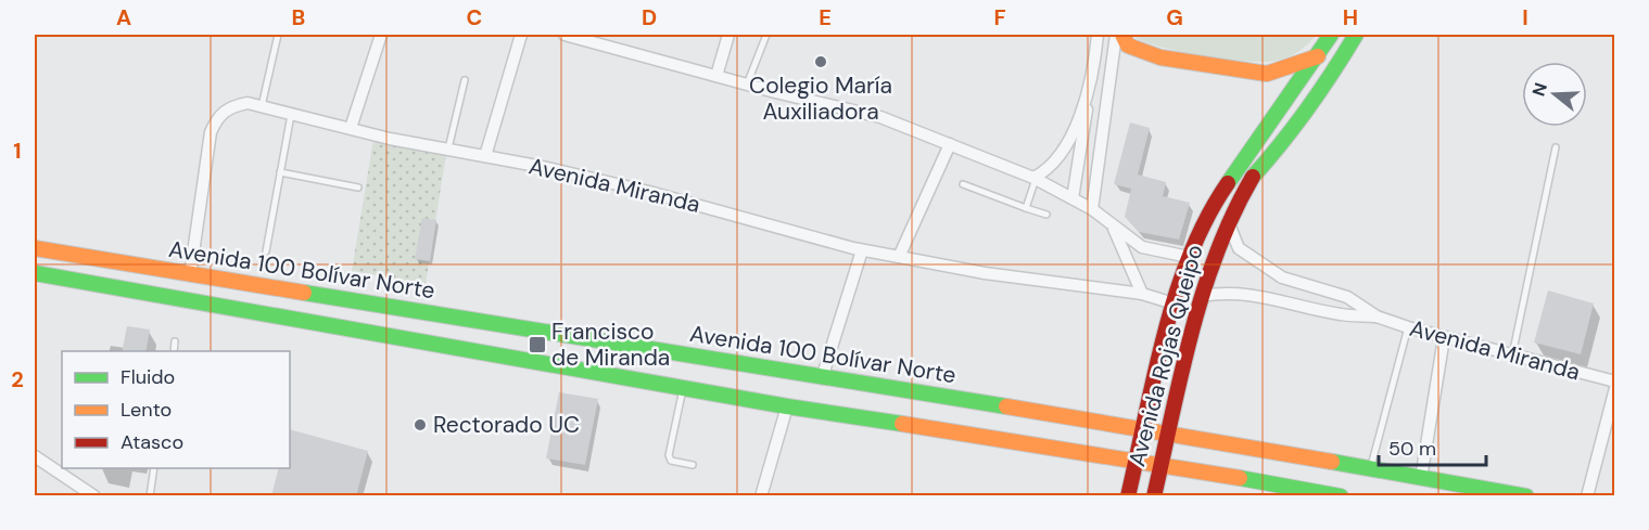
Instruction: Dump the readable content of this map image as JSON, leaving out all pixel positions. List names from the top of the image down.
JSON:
{
  "streets": {
    "main road": ["Avenida 100 Bolívar Norte", "Avenida Rojas Queipo"],
    "street": ["Avenida Miranda"]
  },
  "crossings": [
    ["Avenida Miranda", "Avenida 100 Bolívar Norte"],
    ["Avenida Miranda", "Avenida Rojas Queipo"],
    ["Avenida 100 Bolívar Norte", "Avenida Rojas Queipo"]
  ],
  "places": {
    "other": ["Colegio María Auxiliadora", "Rectorado UC"],
    "transit": ["Francisco de Miranda"]
  },
  "legend": ["Fluido", "Lento", "Atasco"],
  "scale_bar": "50 m",
  "north": "left",
  "grid": {
    "columns": [
      "A",
      "B",
      "C",
      "D",
      "E",
      "F",
      "G",
      "H",
      "I"
    ],
    "rows": ["1", "2"]
  }
}
